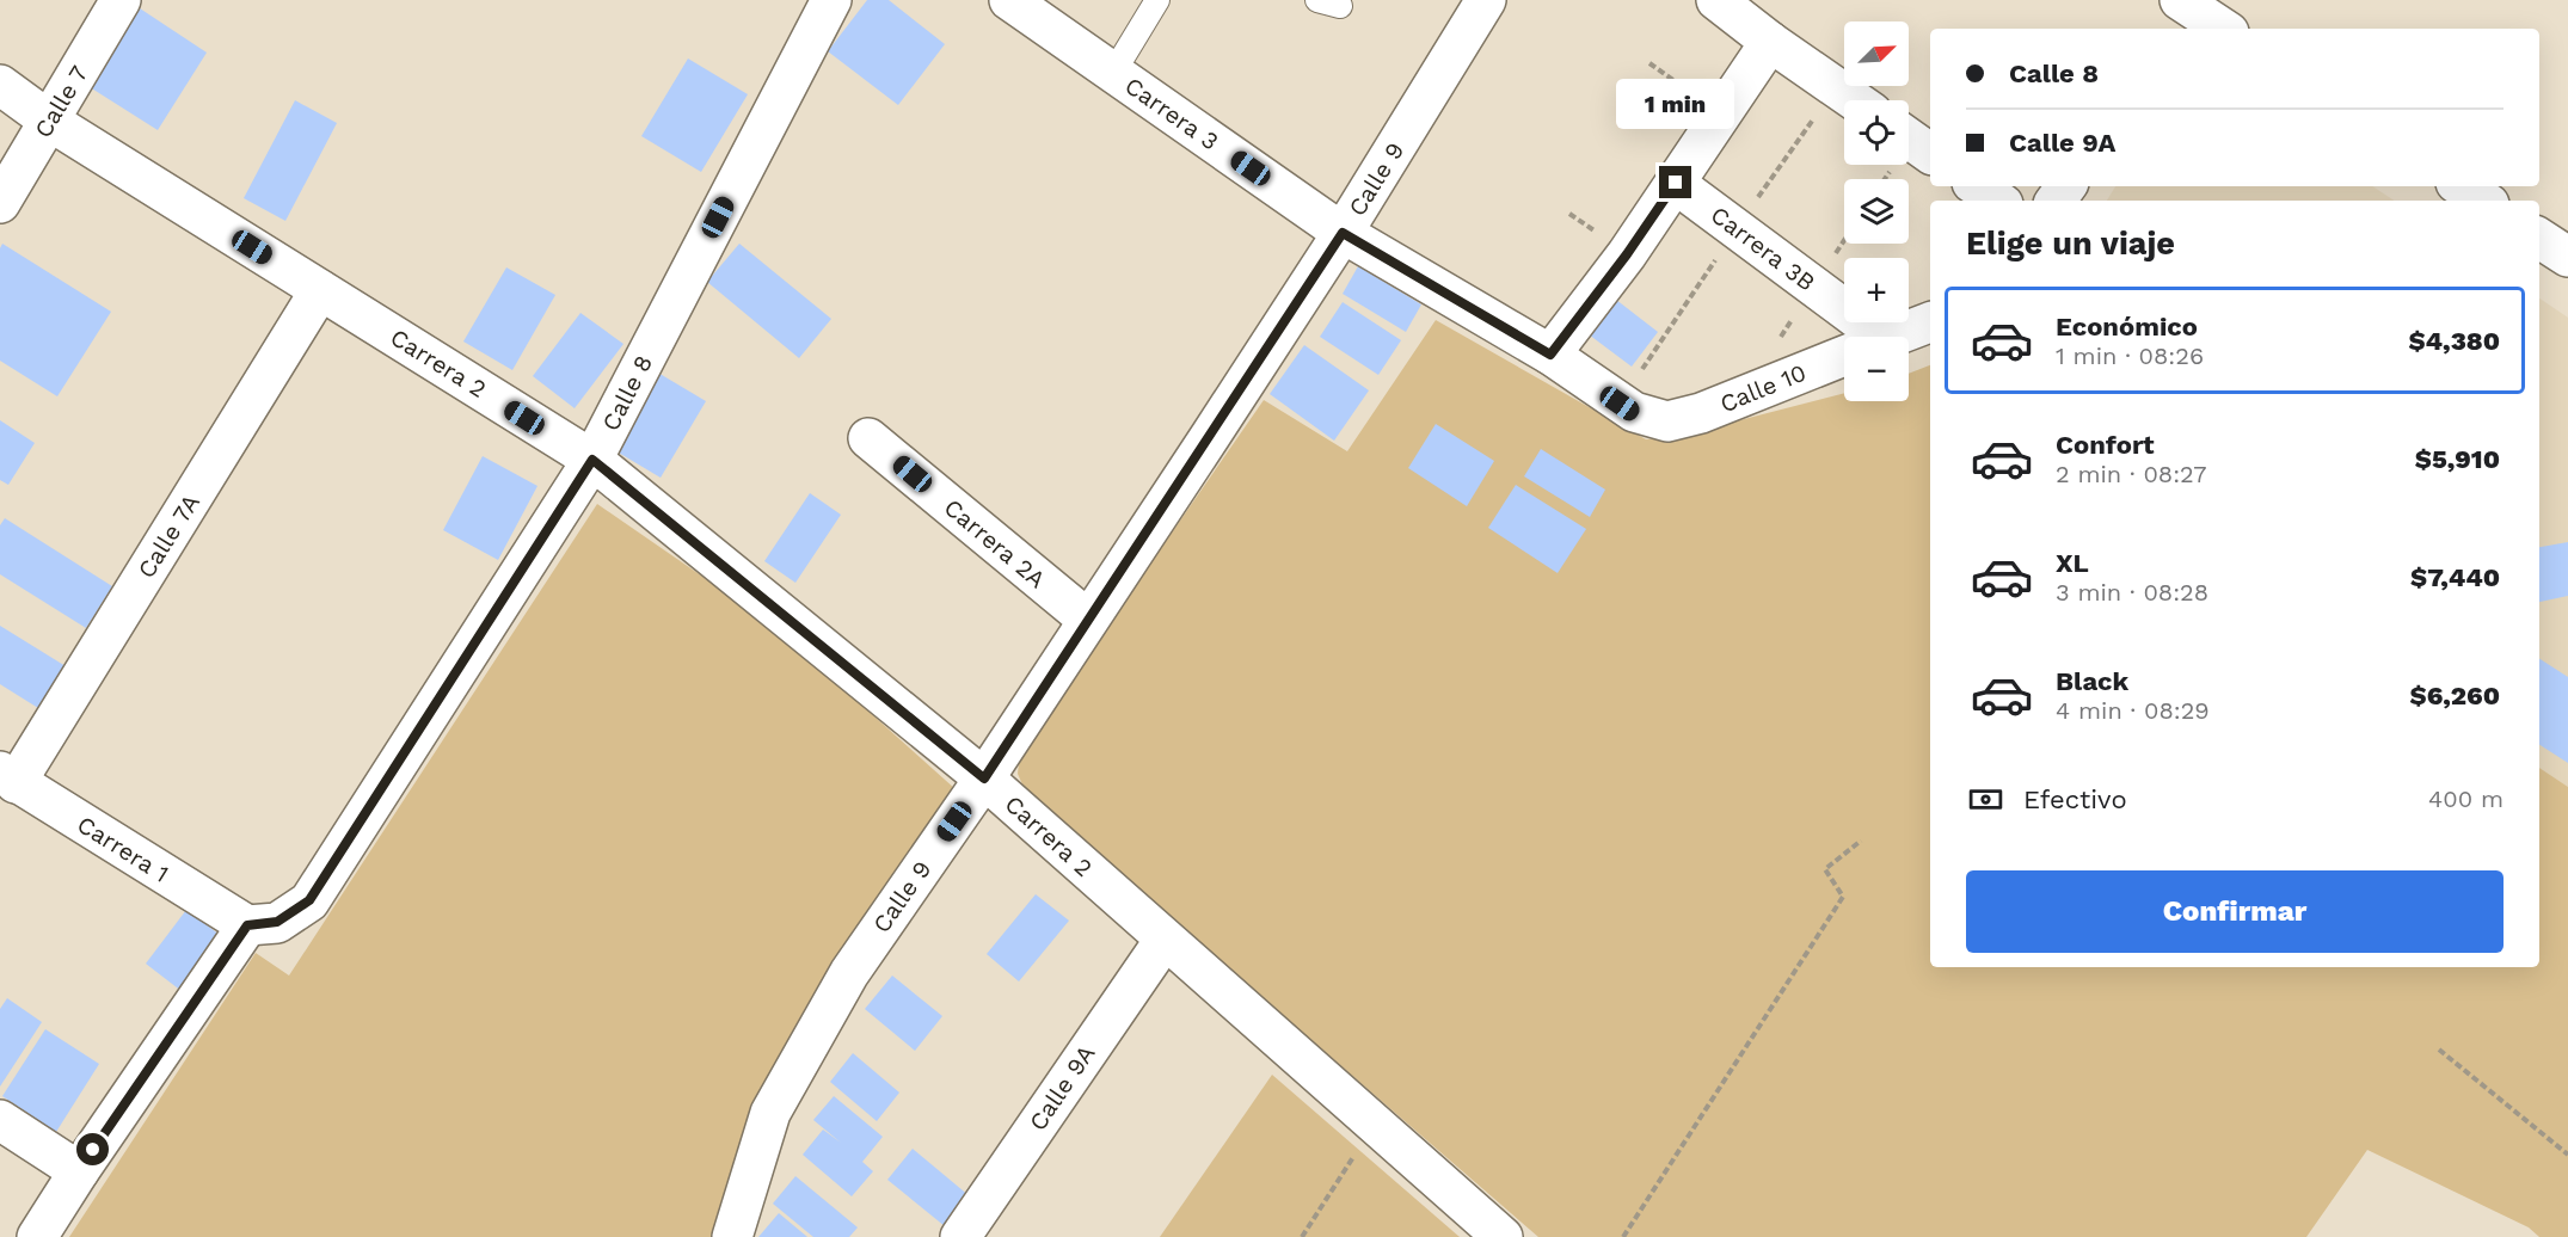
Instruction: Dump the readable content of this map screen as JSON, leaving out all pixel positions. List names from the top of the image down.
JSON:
{
  "streets": {
    "street": [
      "Calle 7",
      "Carrera 3",
      "Calle 9",
      "Carrera 3B",
      "Carrera 2",
      "Calle 10",
      "Calle 8",
      "Calle 7A",
      "Carrera 2A",
      "Carrera 1",
      "Calle 9A"
    ]
  },
  "crossings": [
    ["Calle 7", "Carrera 2"],
    ["Carrera 3", "Calle 9"],
    ["Carrera 3", "Calle 10"],
    ["Calle 9", "Carrera 2"],
    ["Calle 9", "Carrera 2A"],
    ["Carrera 2", "Calle 8"],
    ["Carrera 2", "Calle 7A"],
    ["Carrera 2", "Calle 9A"],
    ["Calle 8", "Carrera 1"],
    ["Calle 7A", "Carrera 1"]
  ],
  "north": "top right",
  "page": {
    "map_buttons": ["+", "−"],
    "banner": ["Calle 8", "Calle 9A"],
    "bubble": "1 min",
    "heading": "Elige un viaje",
    "list": [
      {
        "name": "Económico",
        "note": "1 min · 08:26",
        "value": "$4,380"
      },
      {
        "name": "Confort",
        "note": "2 min · 08:27",
        "value": "$5,910"
      },
      {
        "name": "XL",
        "note": "3 min · 08:28",
        "value": "$7,440"
      },
      {
        "name": "Black",
        "note": "4 min · 08:29",
        "value": "$6,260"
      }
    ],
    "pay": ["Efectivo", "400 m"],
    "buttons": "Confirmar"
  }
}
